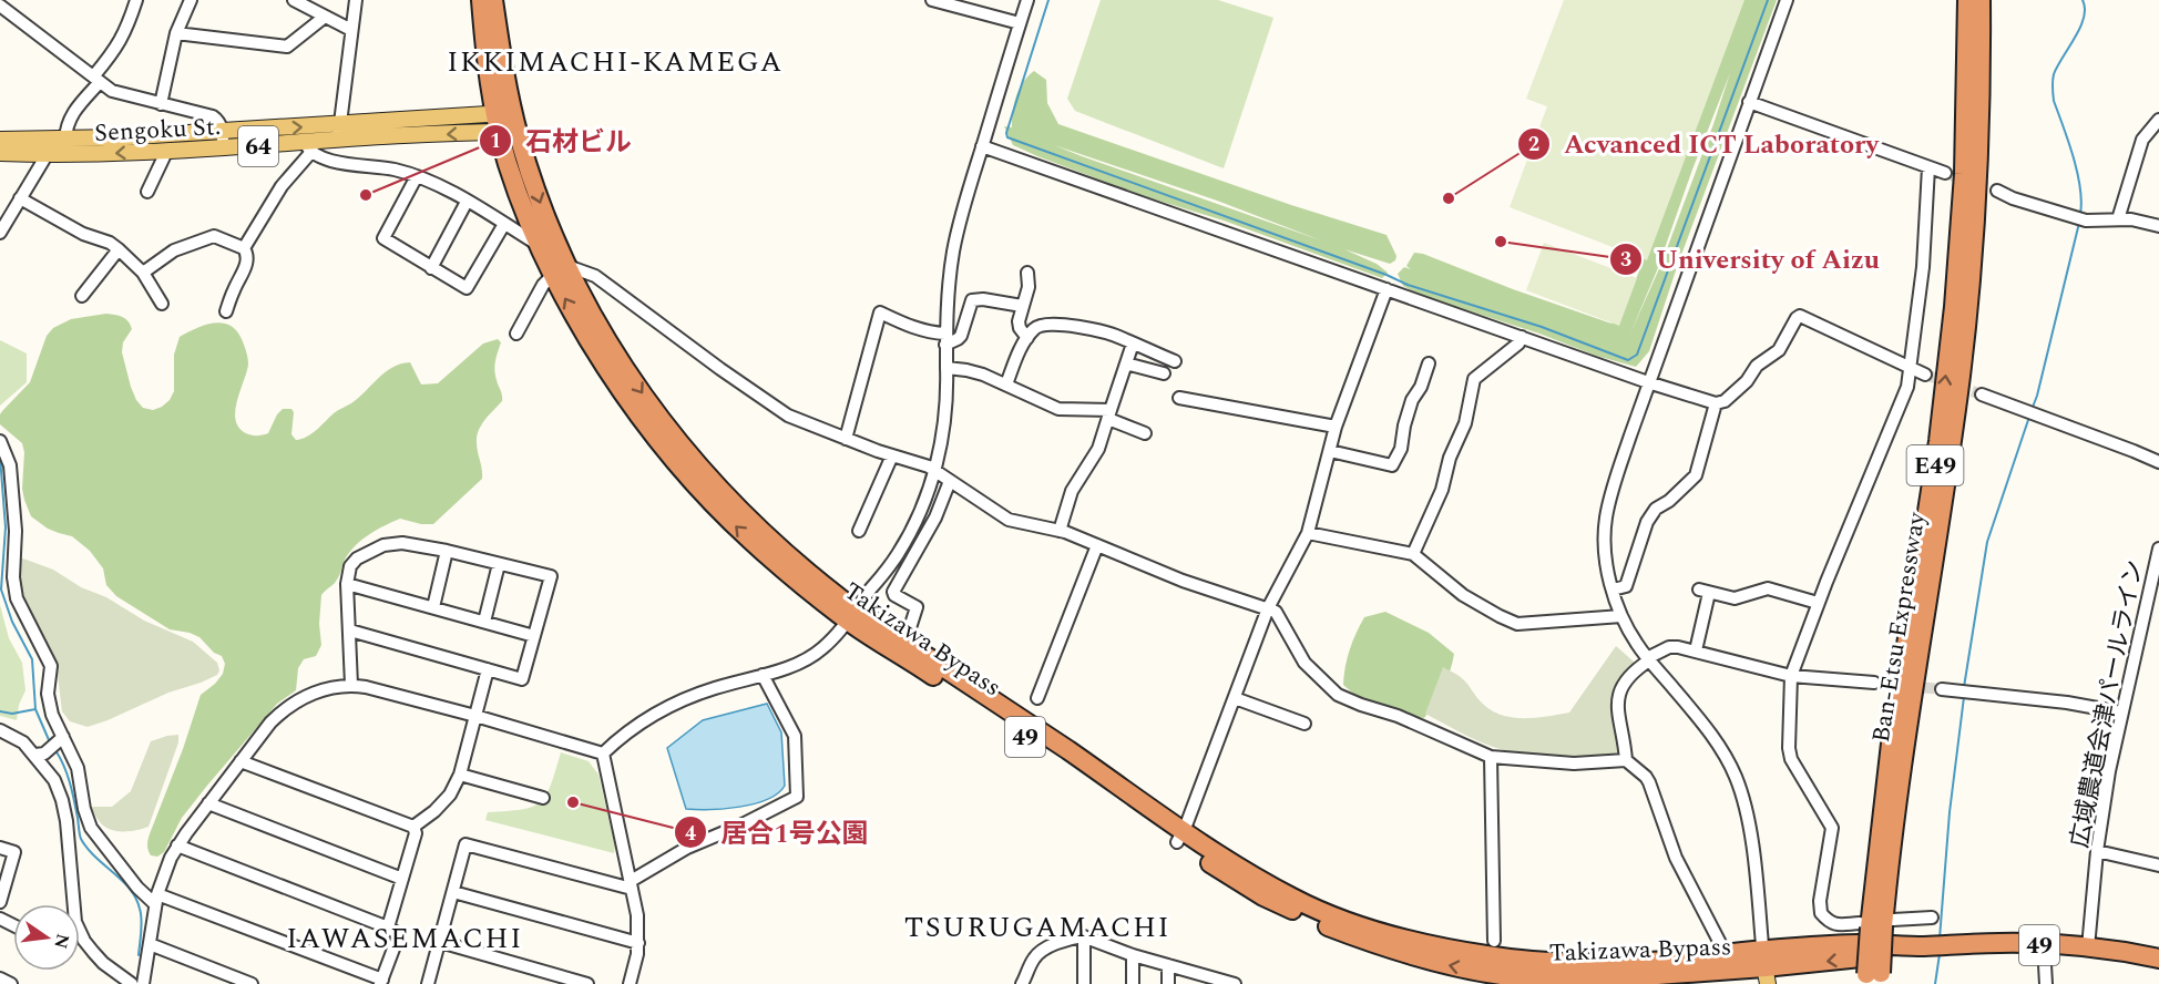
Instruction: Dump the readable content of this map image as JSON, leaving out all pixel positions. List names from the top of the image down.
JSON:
{
  "streets": {
    "highway": [
      "E49",
      "Ban-Etsu Expressway",
      "Takizawa Bypass",
      "49"
    ],
    "main road": ["Sengoku St.", "64"],
    "street": ["広域農道会津パールライン"]
  },
  "crossings": [
    ["Sengoku St.", "Takizawa Bypass"],
    ["Takizawa Bypass", "広域農道会津パールライン"]
  ],
  "districts": ["IKKIMACHI-KAMEGA", "TSURUGAMACHI", "IAWASEMACHI"],
  "places": [
    "石材ビル",
    "Acvanced ICT Laboratory",
    "University of Aizu",
    "居合1号公園"
  ],
  "north": "right"
}
